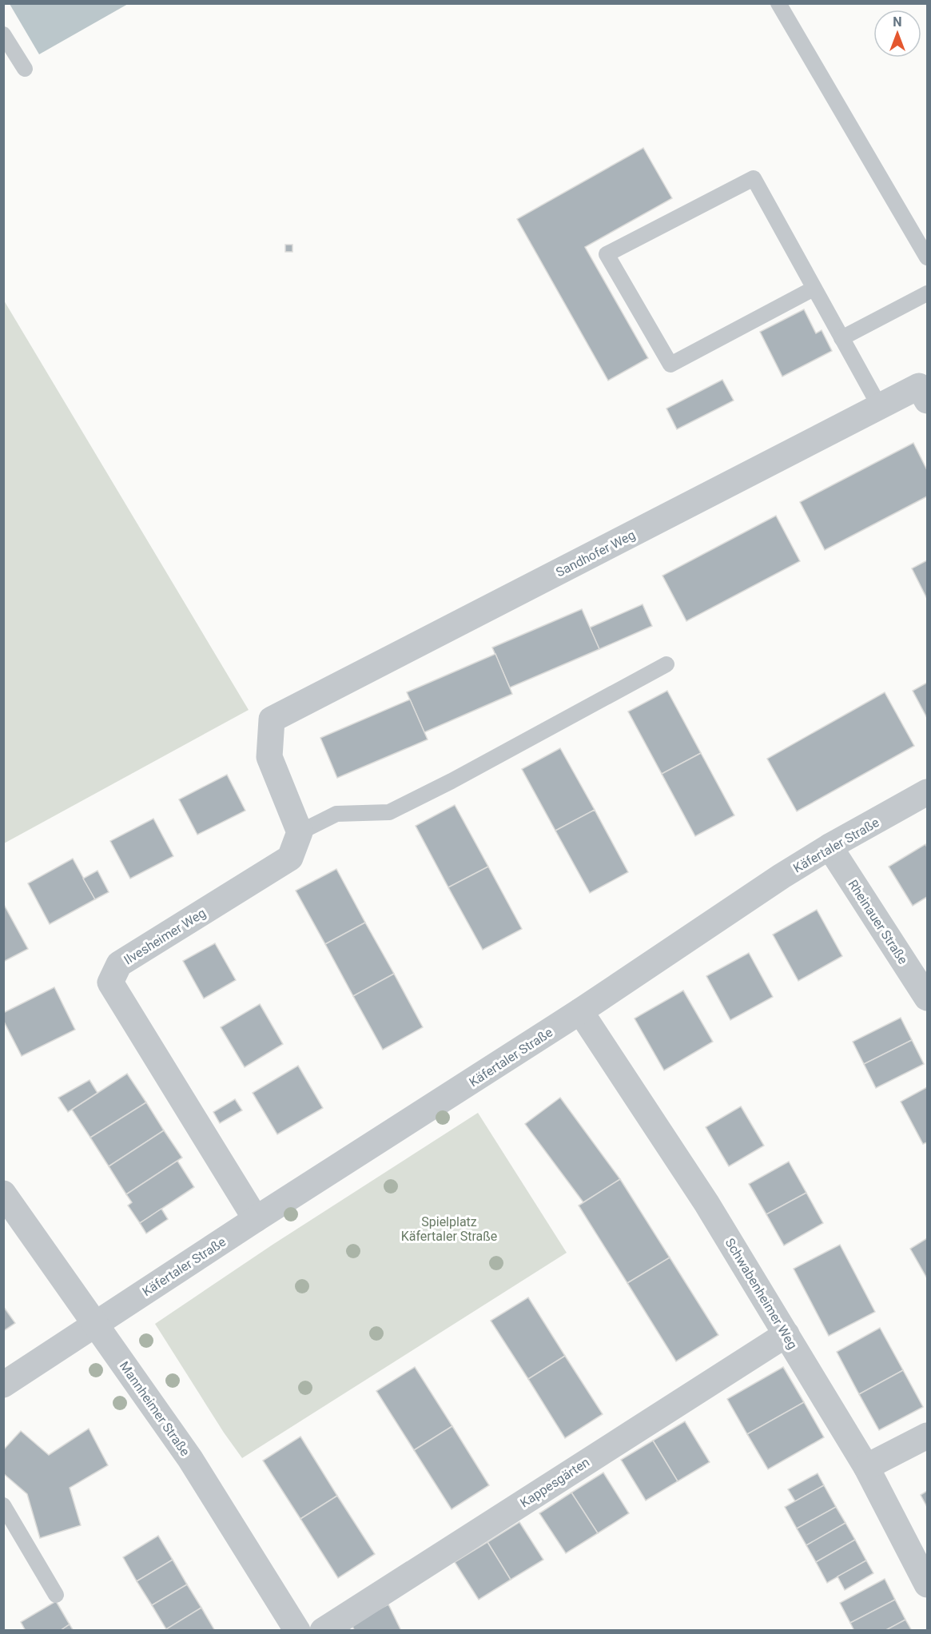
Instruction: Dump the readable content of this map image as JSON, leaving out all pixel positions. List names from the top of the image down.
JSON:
{
  "streets": {
    "street": [
      "Sandhofer Weg",
      "Käfertaler Straße",
      "Rheinauer Straße",
      "Ilvesheimer Weg",
      "Schwabenheimer Weg",
      "Mannheimer Straße",
      "Kappesgärten"
    ]
  },
  "crossings": [
    ["Sandhofer Weg", "Ilvesheimer Weg"],
    ["Käfertaler Straße", "Rheinauer Straße"],
    ["Käfertaler Straße", "Ilvesheimer Weg"],
    ["Käfertaler Straße", "Schwabenheimer Weg"],
    ["Käfertaler Straße", "Mannheimer Straße"],
    ["Schwabenheimer Weg", "Kappesgärten"]
  ],
  "parks": ["Spielplatz Käfertaler Straße"],
  "north": "top"
}
